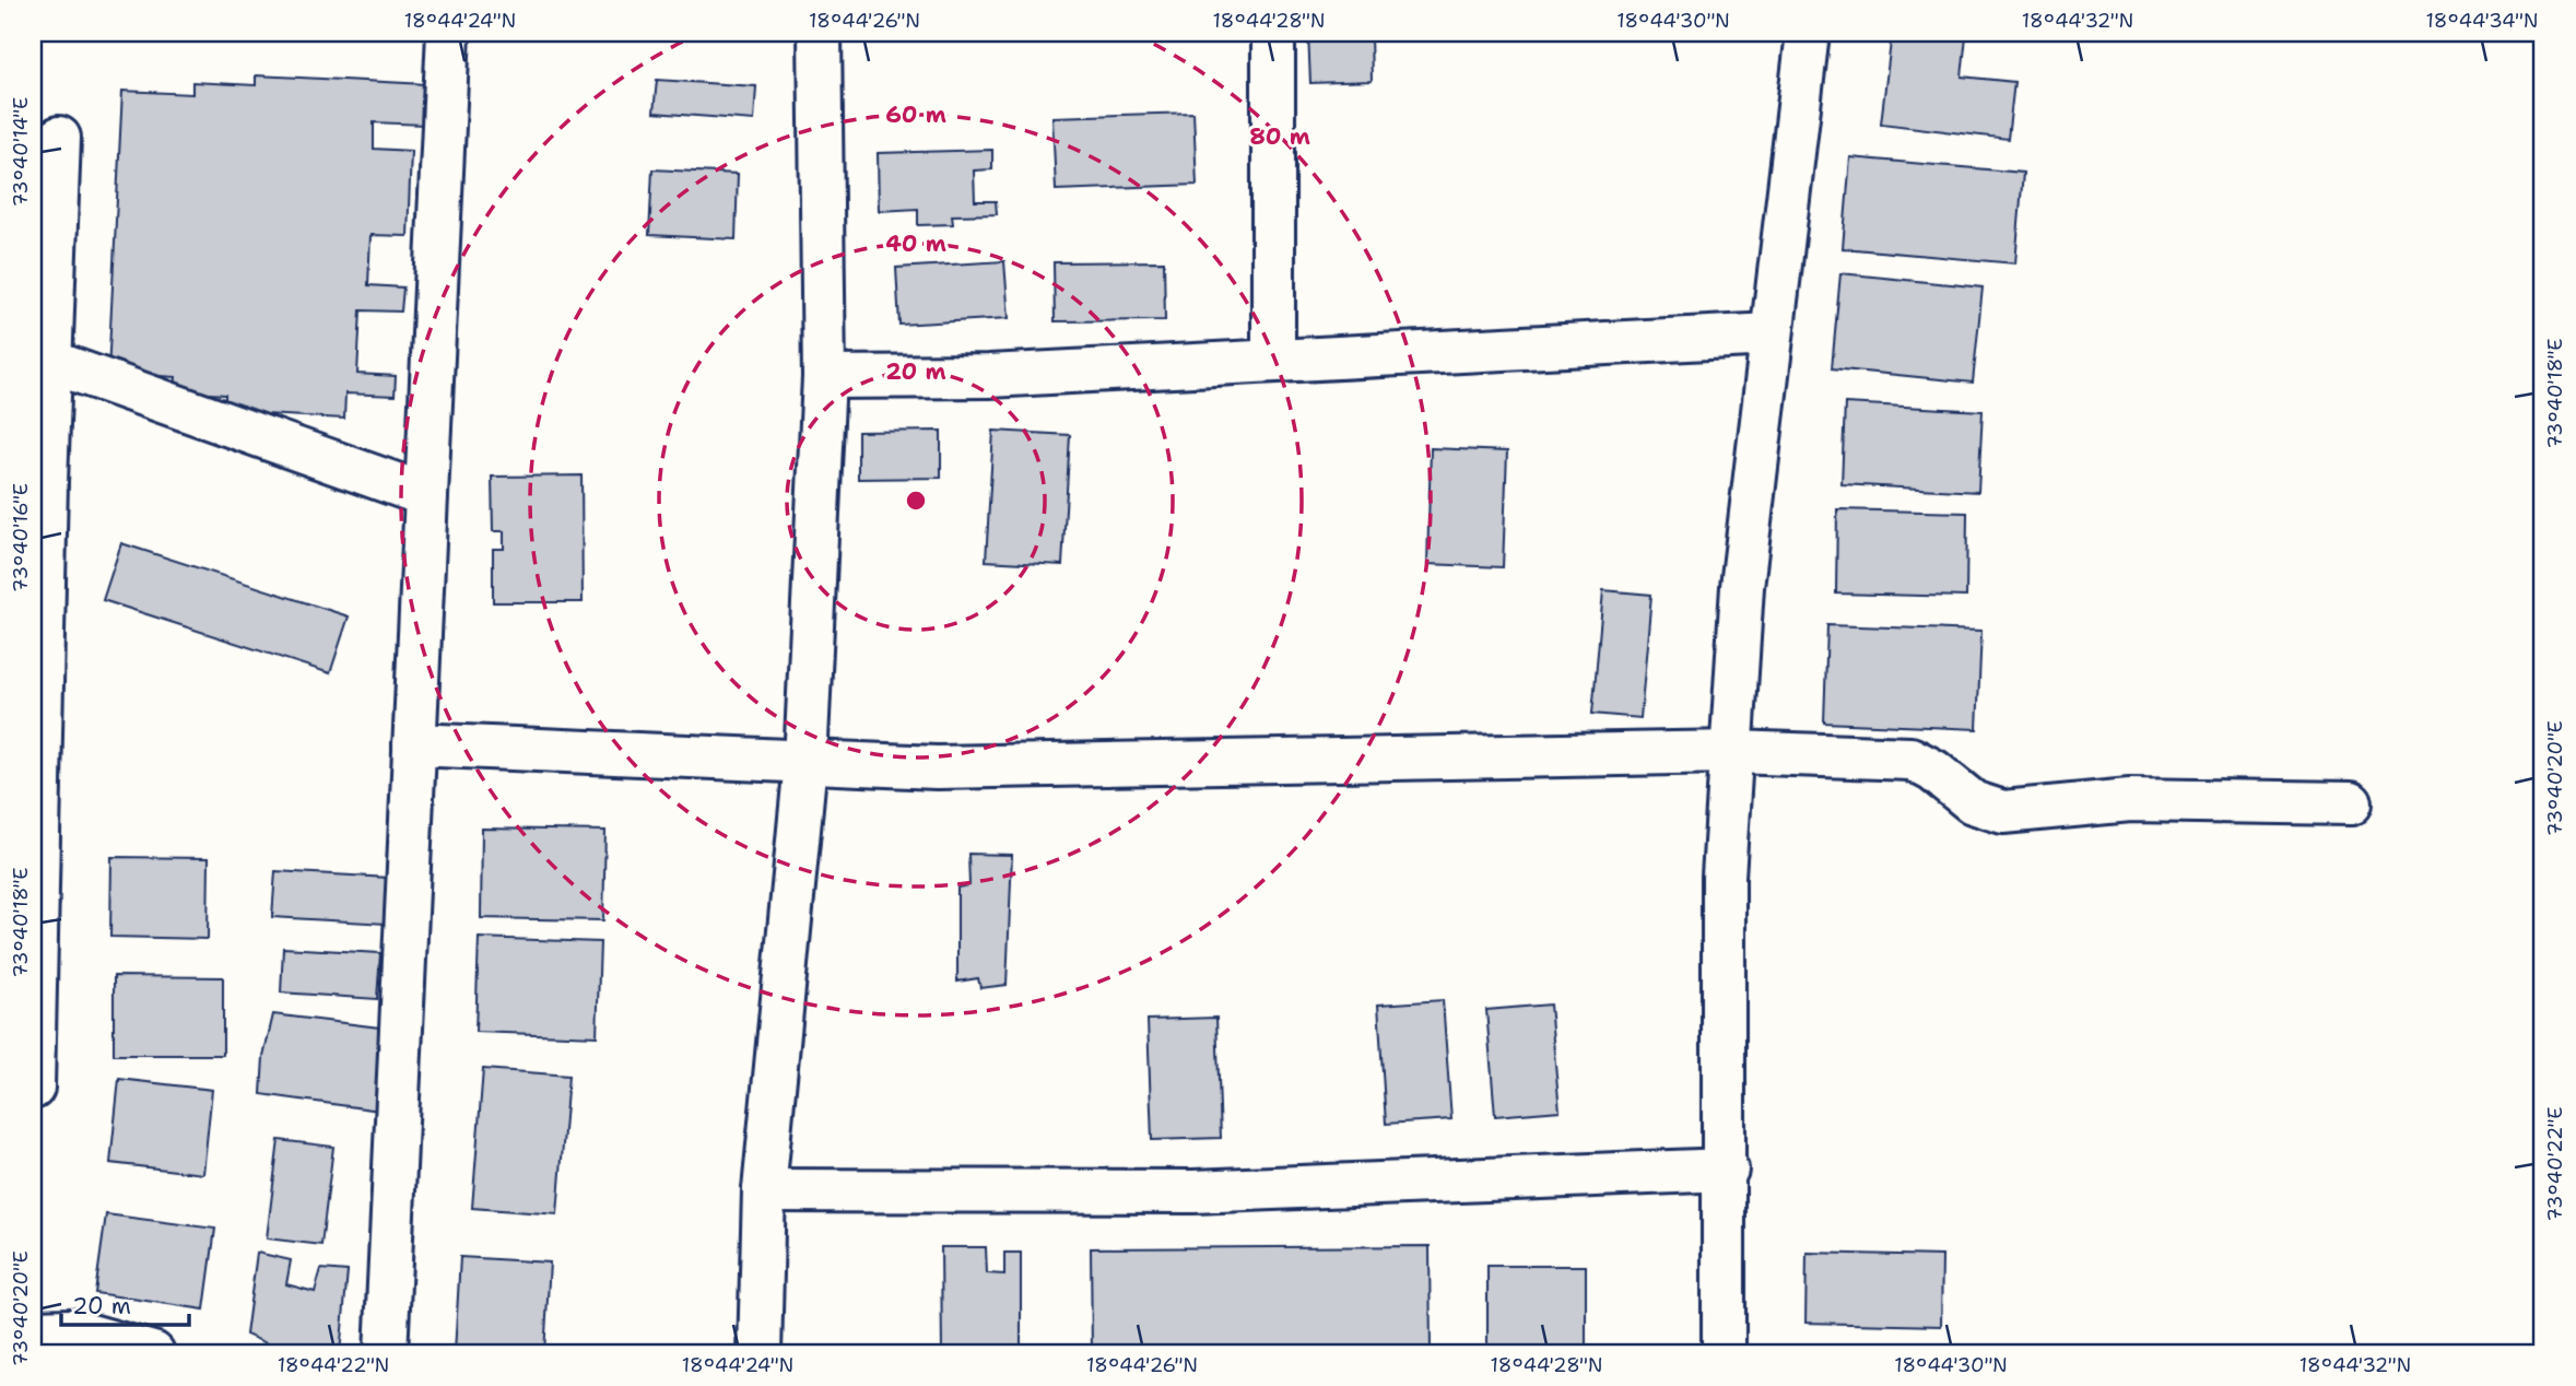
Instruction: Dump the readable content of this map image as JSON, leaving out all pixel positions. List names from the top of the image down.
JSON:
{
  "scale_bar": "20 m",
  "coordinates": [
    "18°44'24\"N",
    "18°44'26\"N",
    "18°44'28\"N",
    "18°44'30\"N",
    "18°44'32\"N",
    "18°44'34\"N",
    "73°40'14\"E",
    "73°40'18\"E",
    "73°40'16\"E",
    "73°40'20\"E",
    "73°40'22\"E",
    "18°44'22\"N"
  ],
  "rings": [
    "60 m",
    "80 m",
    "40 m",
    "20 m"
  ]
}
